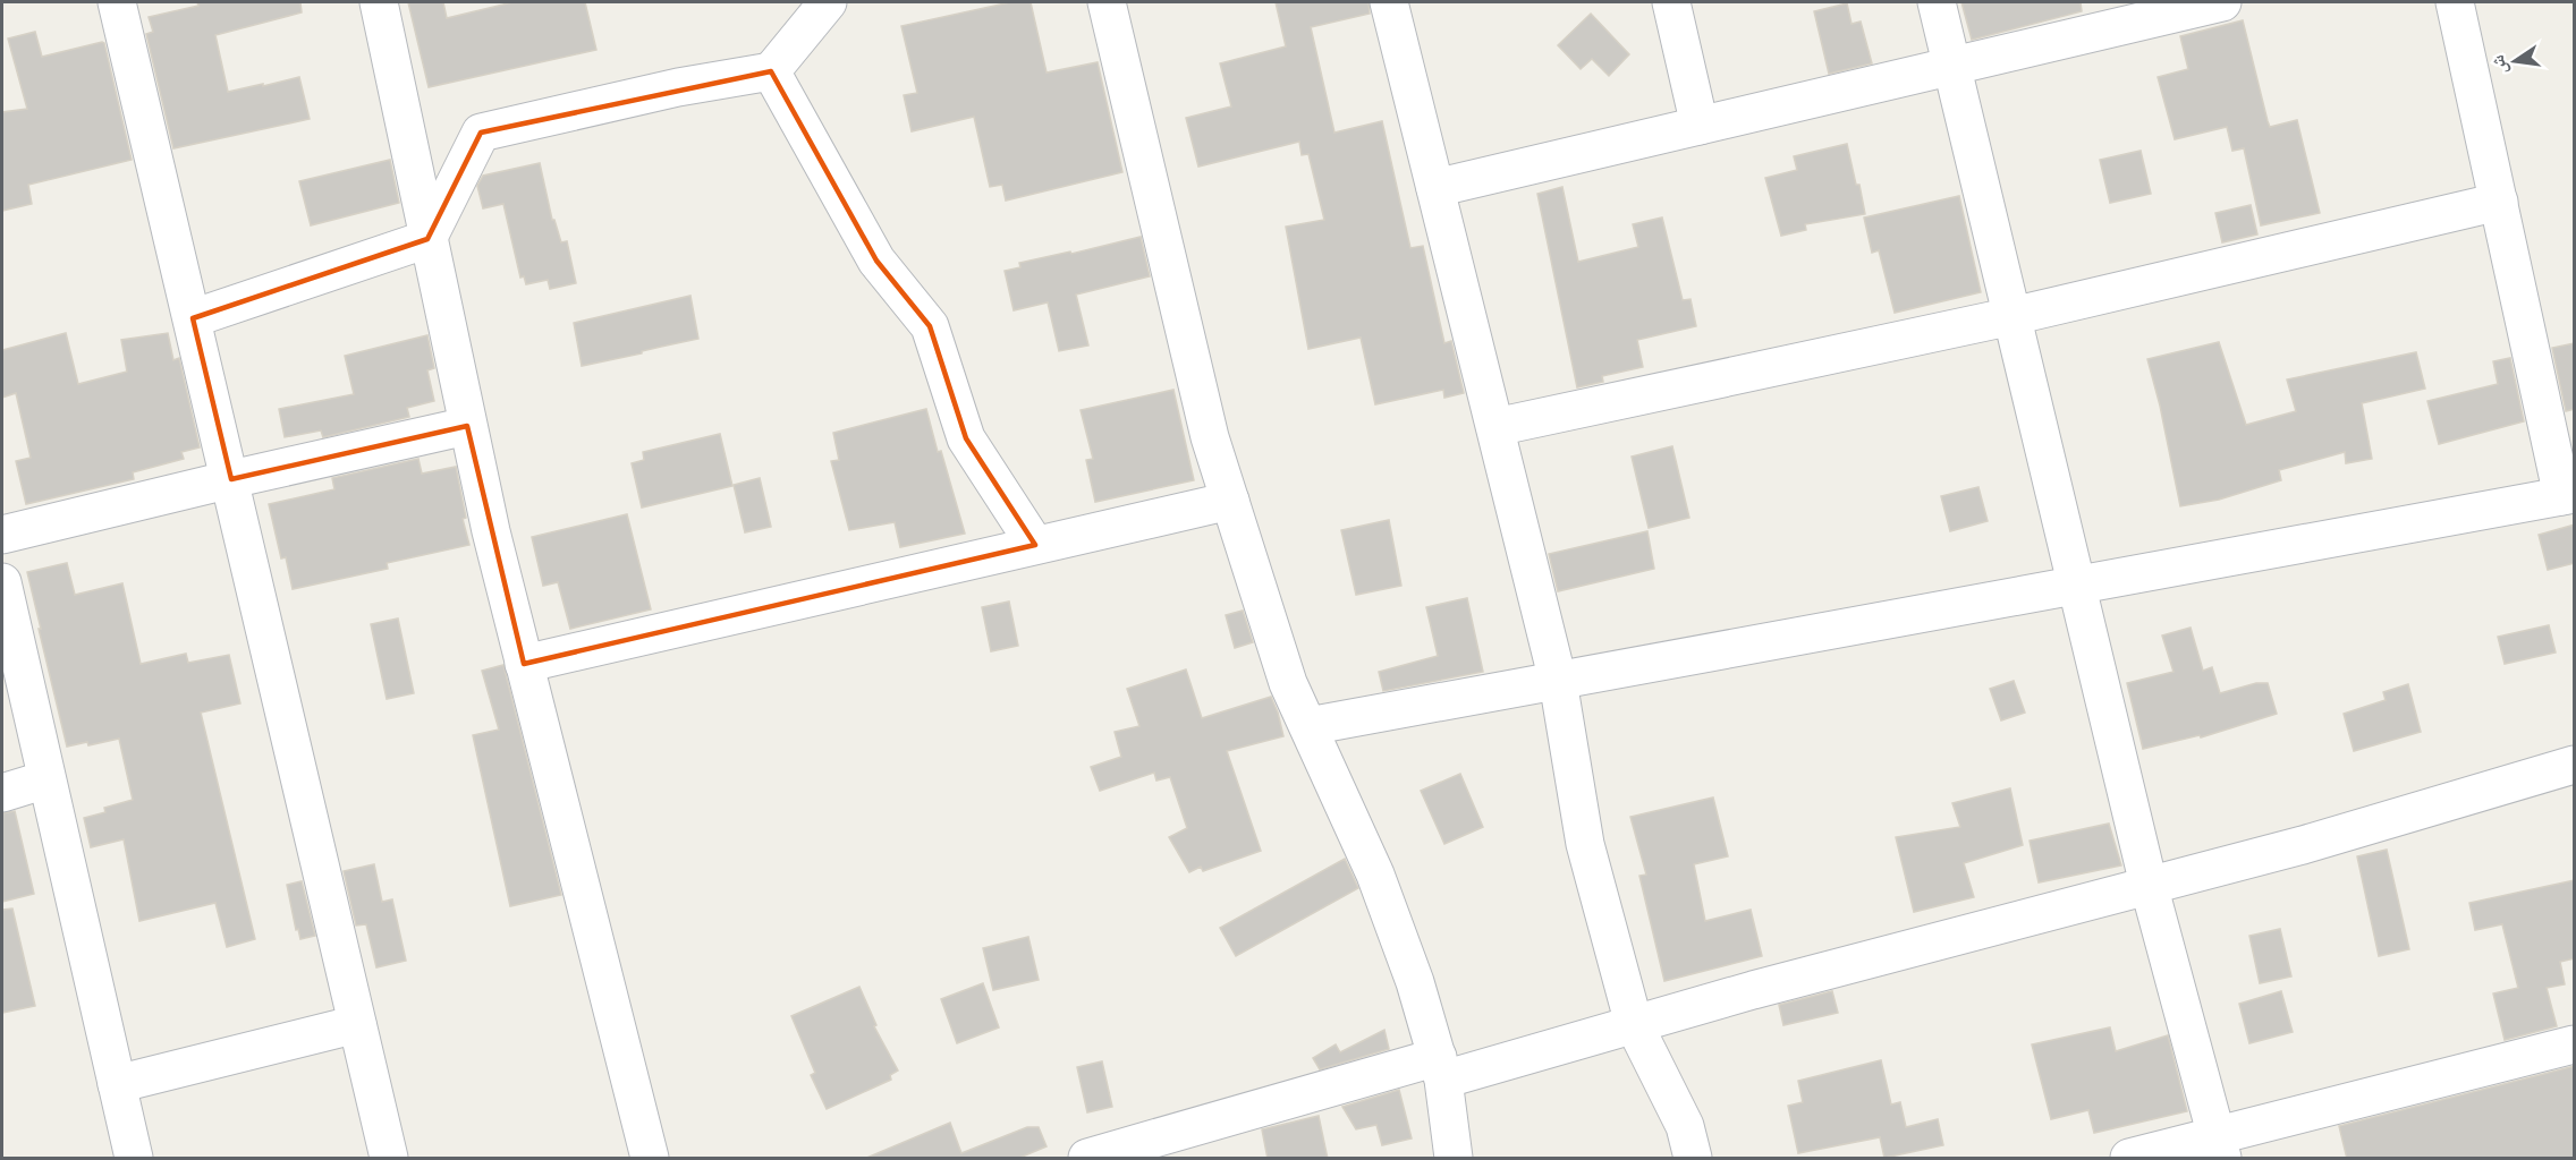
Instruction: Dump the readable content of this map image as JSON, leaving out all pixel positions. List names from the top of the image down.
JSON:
{
  "north": "left"
}
